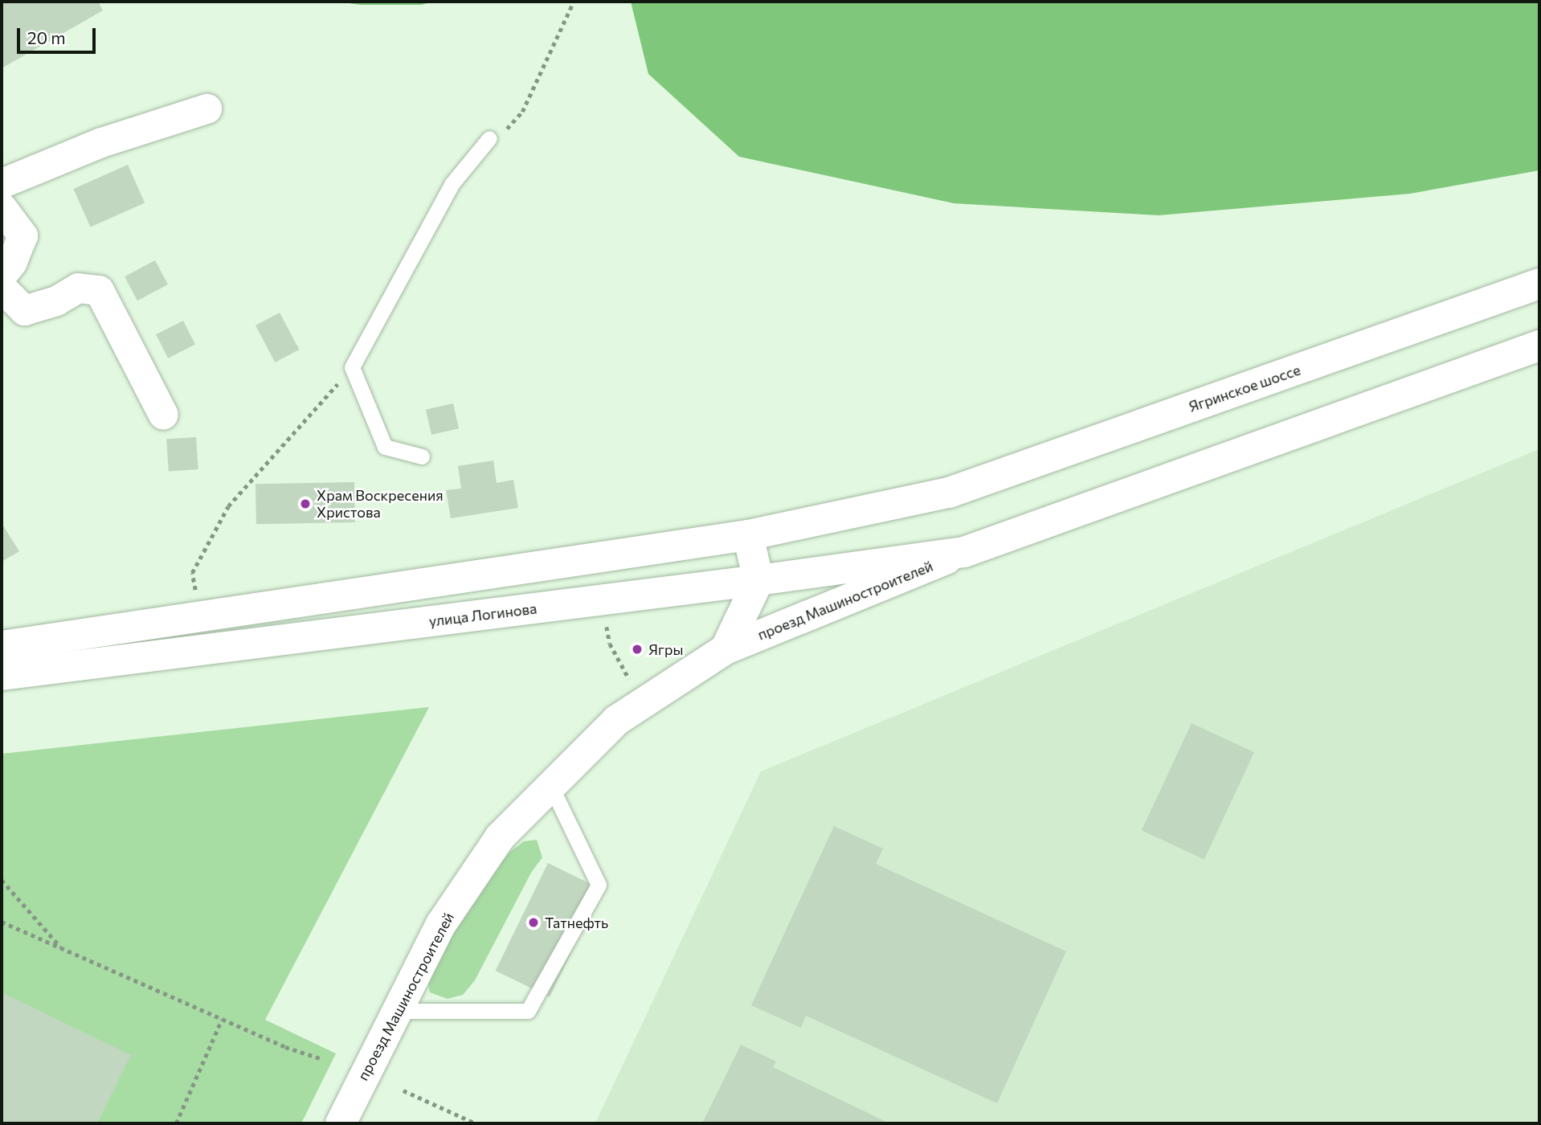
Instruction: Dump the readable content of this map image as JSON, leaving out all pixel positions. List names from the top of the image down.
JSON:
{
  "streets": {
    "main road": ["Ягринское шоссе", "проезд Машиностроителей", "улица Логинова"]
  },
  "crossings": [
    ["проезд Машиностроителей", "улица Логинова"]
  ],
  "places": ["Храм Воскресения Христова", "Ягры", "Татнефть"],
  "scale_bar": "20 m"
}
